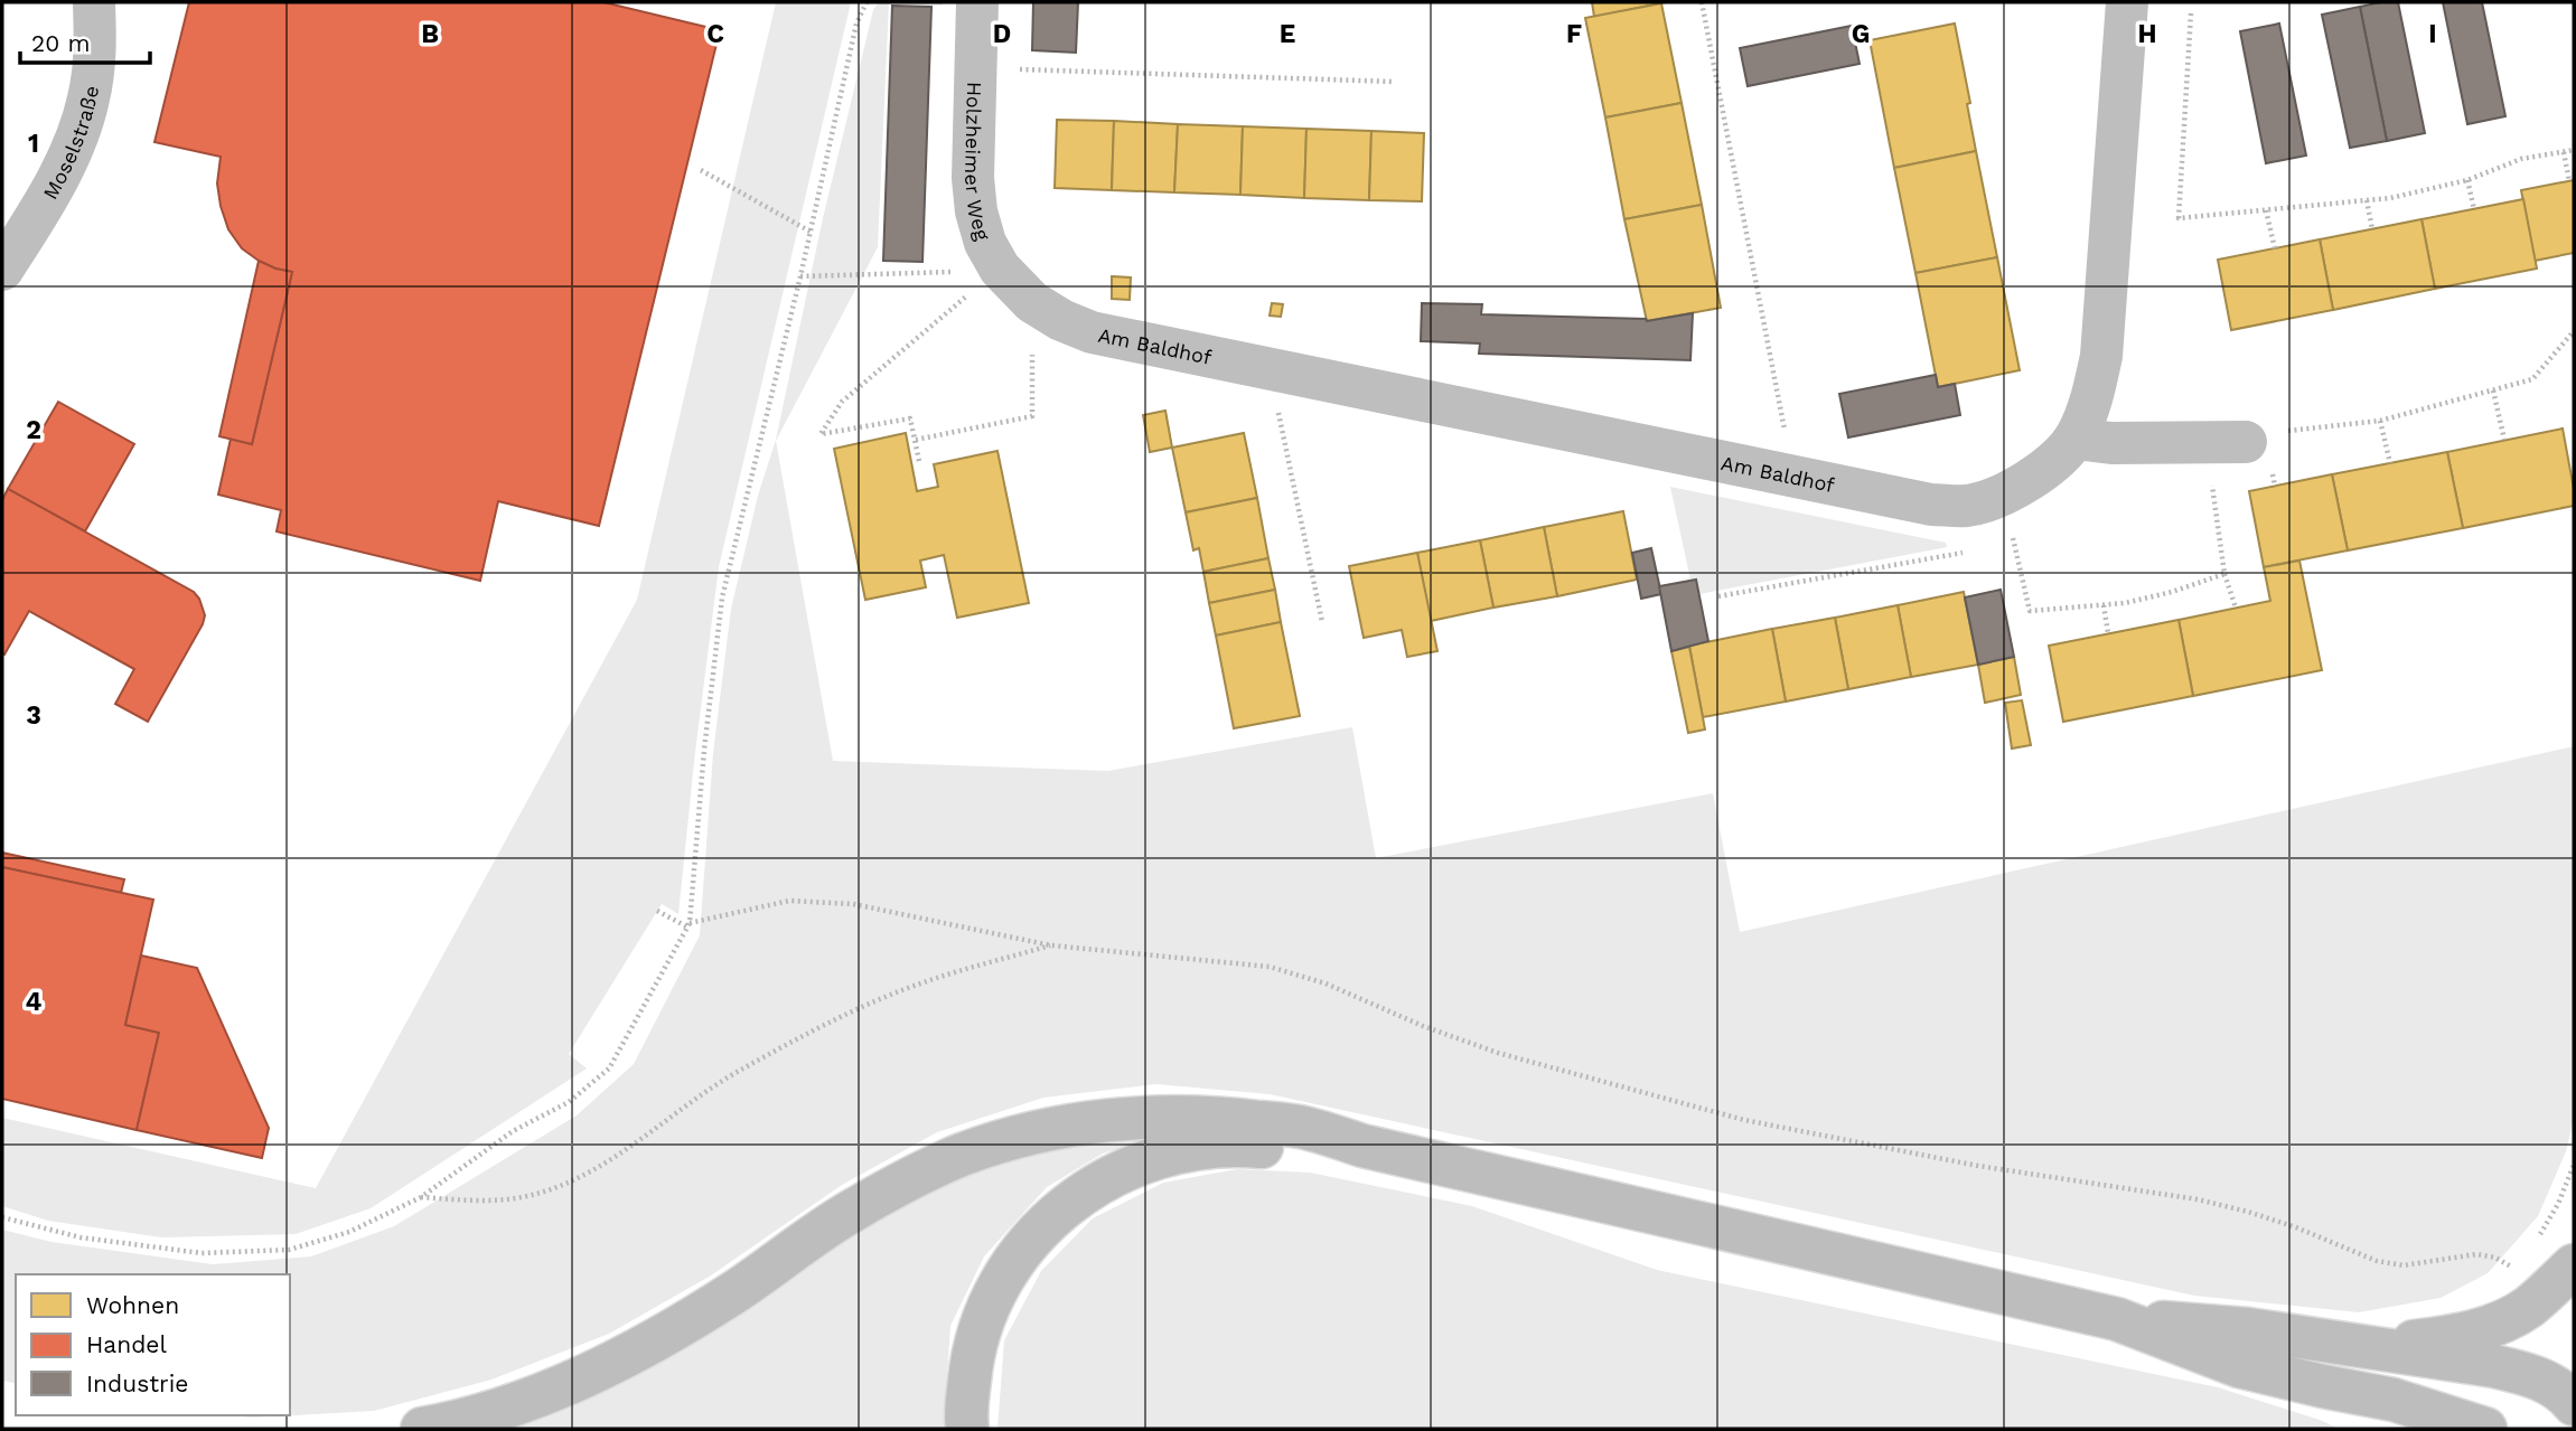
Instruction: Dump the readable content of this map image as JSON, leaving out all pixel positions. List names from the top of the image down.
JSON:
{
  "streets": {
    "street": ["Moselstraße", "Holzheimer Weg", "Am Baldhof"]
  },
  "crossings": [
    ["Holzheimer Weg", "Am Baldhof"]
  ],
  "legend": ["Wohnen", "Handel", "Industrie"],
  "scale_bar": "20 m",
  "grid": {
    "columns": [
      "B",
      "C",
      "D",
      "E",
      "F",
      "G",
      "H",
      "I"
    ],
    "rows": [
      "1",
      "2",
      "3",
      "4"
    ]
  }
}
